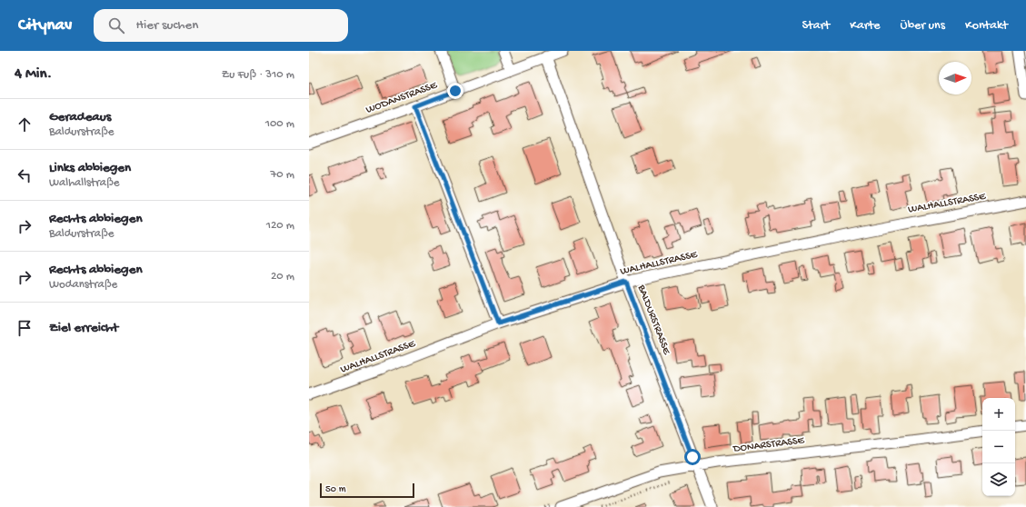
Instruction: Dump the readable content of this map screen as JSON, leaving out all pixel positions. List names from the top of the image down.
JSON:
{
  "streets": {
    "street": [
      "WODANSTRASSE",
      "WALHALLSTRASSE",
      "BALDURSTRASSE",
      "DONARSTRASSE"
    ]
  },
  "crossings": [
    ["WODANSTRASSE", "BALDURSTRASSE"],
    ["WALHALLSTRASSE", "BALDURSTRASSE"],
    ["BALDURSTRASSE", "DONARSTRASSE"]
  ],
  "scale_bar": "50 m",
  "north": "right",
  "page": {
    "header": "Citynav",
    "search": "Hier suchen",
    "nav": [
      "Start",
      "Karte",
      "Über uns",
      "Kontakt"
    ],
    "heading": ["4 Min.", "Zu Fuß · 310 m"],
    "list": [
      ["Geradeaus", "Baldurstraße", "100 m"],
      ["Links abbiegen", "Walhallstraße", "70 m"],
      ["Rechts abbiegen", "Baldurstraße", "120 m"],
      ["Rechts abbiegen", "Wodanstraße", "20 m"],
      "Ziel erreicht"
    ],
    "map_buttons": ["+", "−"],
    "scale": "50 m"
  }
}
